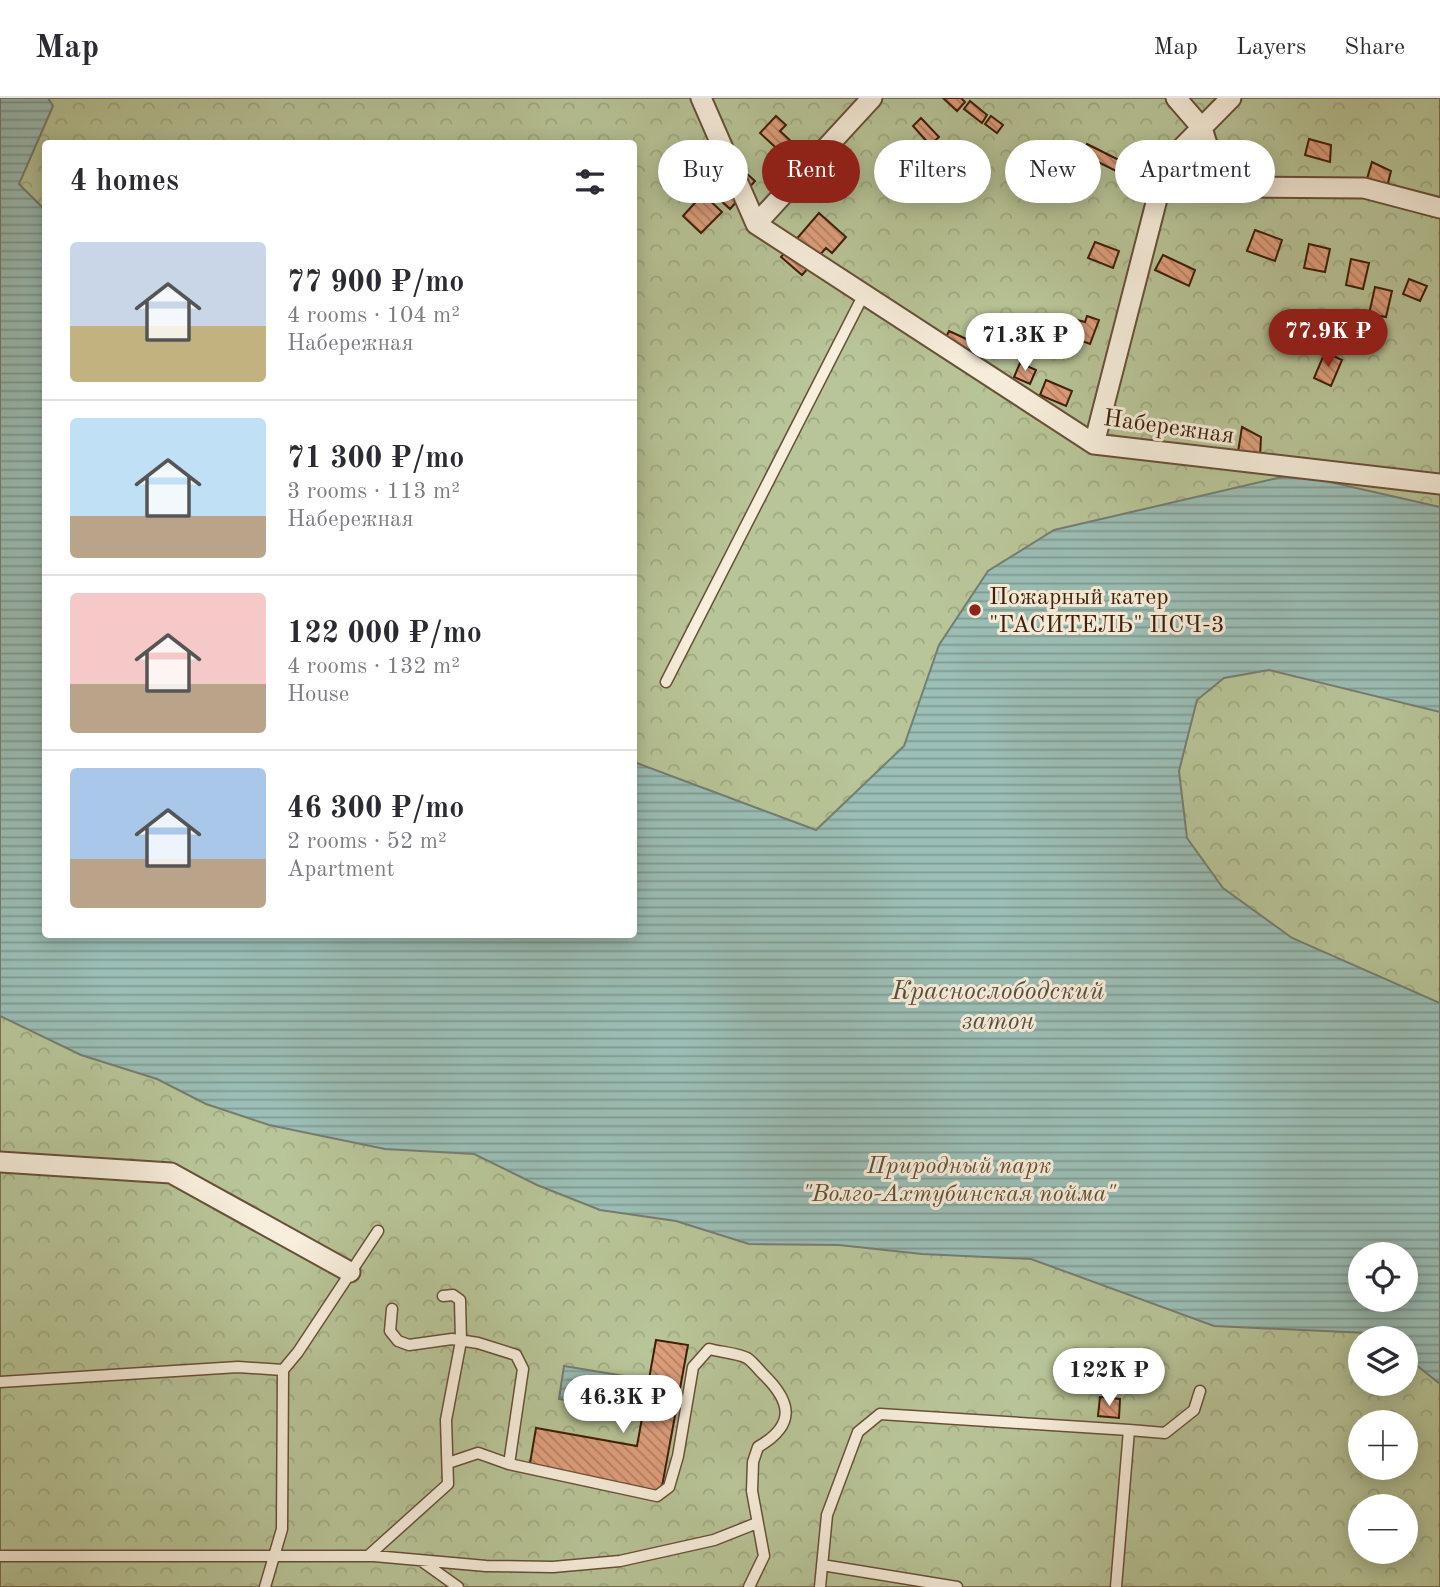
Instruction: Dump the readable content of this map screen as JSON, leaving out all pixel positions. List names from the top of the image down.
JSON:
{
  "streets": {
    "street": ["Набережная"]
  },
  "water": ["Краснослободский затон"],
  "parks": ["Природный парк \"Волго-Ахтубинская пойма\""],
  "places": ["Пожарный катер \"ГАСИТЕЛЬ\" ПСЧ-3"],
  "page": {
    "header": "Map",
    "nav": ["Map", "Layers", "Share"],
    "chip": [
      "Buy",
      "Rent",
      "Filters",
      "New",
      "Apartment"
    ],
    "heading": "4 homes",
    "list": [
      {
        "name": "77 900 ₽/mo",
        "note": "4 rooms · 104 m² · Набережная"
      },
      {
        "name": "71 300 ₽/mo",
        "note": "3 rooms · 113 m² · Набережная"
      },
      {
        "name": "122 000 ₽/mo",
        "note": "4 rooms · 132 m² · House"
      },
      {
        "name": "46 300 ₽/mo",
        "note": "2 rooms · 52 m² · Apartment"
      }
    ],
    "price": [
      "77.9K ₽",
      "71.3K ₽",
      "122K ₽",
      "46.3K ₽"
    ],
    "map_buttons": ["+", "−"]
  }
}
